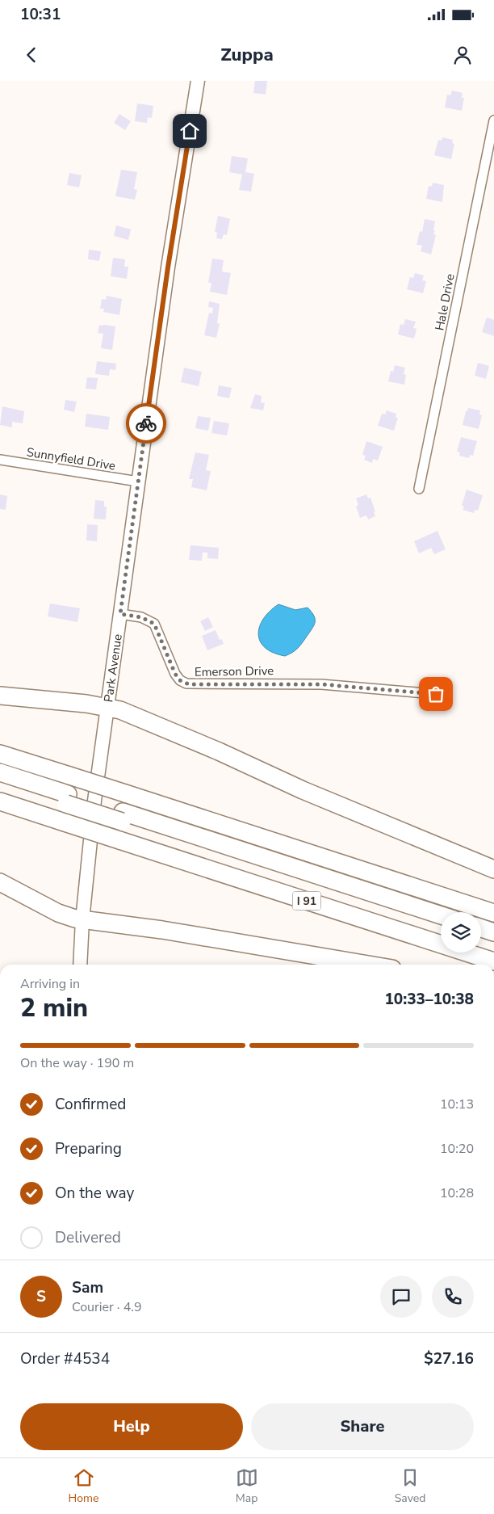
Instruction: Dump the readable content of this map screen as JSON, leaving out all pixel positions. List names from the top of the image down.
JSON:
{
  "streets": {
    "highway": ["I 91"],
    "main road": ["Park Avenue"],
    "street": ["Hale Drive", "Sunnyfield Drive", "Emerson Drive"]
  },
  "crossings": [
    ["Sunnyfield Drive", "Park Avenue"],
    ["Park Avenue", "Emerson Drive"]
  ],
  "page": {
    "status": "10:31",
    "header": "Zuppa",
    "heading": ["2 min", "Arriving in", "10:33–10:38"],
    "panel": [
      "Sam",
      "Courier · 4.9",
      "Order #4534",
      "$27.16"
    ],
    "bar": "On the way · 190 m",
    "list": [
      ["Confirmed", "10:13"],
      ["Preparing", "10:20"],
      ["On the way", "10:28"],
      "Delivered"
    ],
    "round": "S",
    "buttons": ["Help", "Share"],
    "tabs": ["Home", "Map", "Saved"]
  }
}
